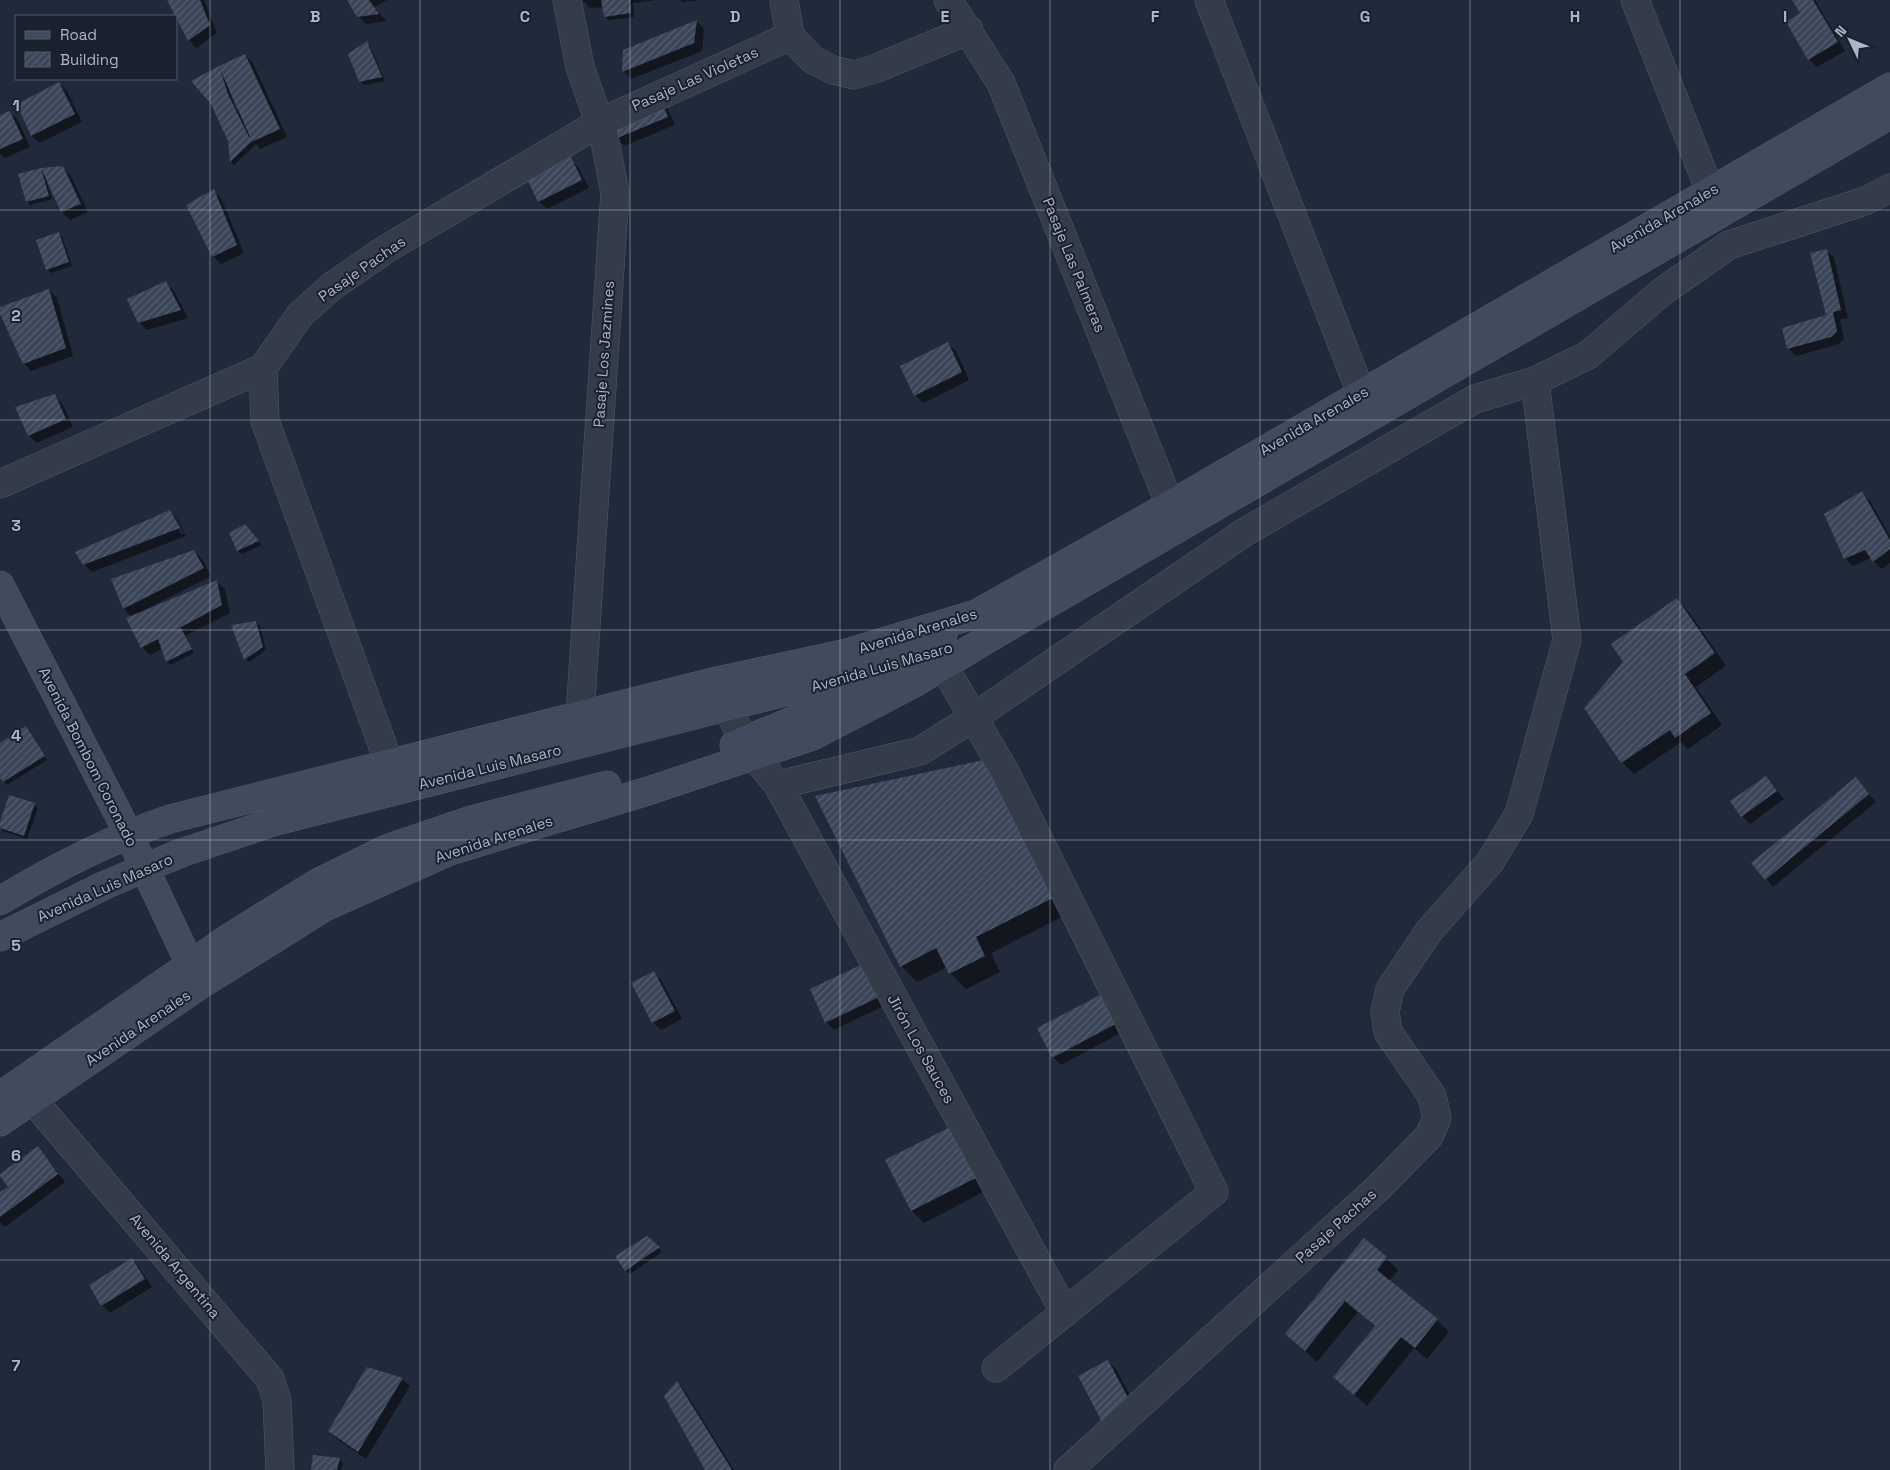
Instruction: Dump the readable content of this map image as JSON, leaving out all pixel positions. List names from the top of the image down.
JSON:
{
  "streets": {
    "main road": ["Avenida Arenales", "Avenida Luis Masaro", "Avenida Bombom Coronado"],
    "street": [
      "Pasaje Las Violetas",
      "Pasaje Las Palmeras",
      "Pasaje Pachas",
      "Pasaje Los Jazmines",
      "Jirón Los Sauces",
      "Avenida Argentina"
    ]
  },
  "crossings": [
    ["Pasaje Las Violetas", "Pasaje Pachas"],
    ["Pasaje Las Violetas", "Pasaje Los Jazmines"],
    ["Avenida Arenales", "Pasaje Las Palmeras"],
    ["Avenida Arenales", "Avenida Luis Masaro"],
    ["Avenida Arenales", "Jirón Los Sauces"],
    ["Pasaje Pachas", "Pasaje Los Jazmines"],
    ["Pasaje Los Jazmines", "Avenida Luis Masaro"],
    ["Avenida Luis Masaro", "Avenida Bombom Coronado"]
  ],
  "legend": ["Road", "Building"],
  "north": "top left",
  "grid": {
    "columns": [
      "B",
      "C",
      "D",
      "E",
      "F",
      "G",
      "H",
      "I"
    ],
    "rows": [
      "1",
      "2",
      "3",
      "4",
      "5",
      "6",
      "7"
    ]
  }
}
